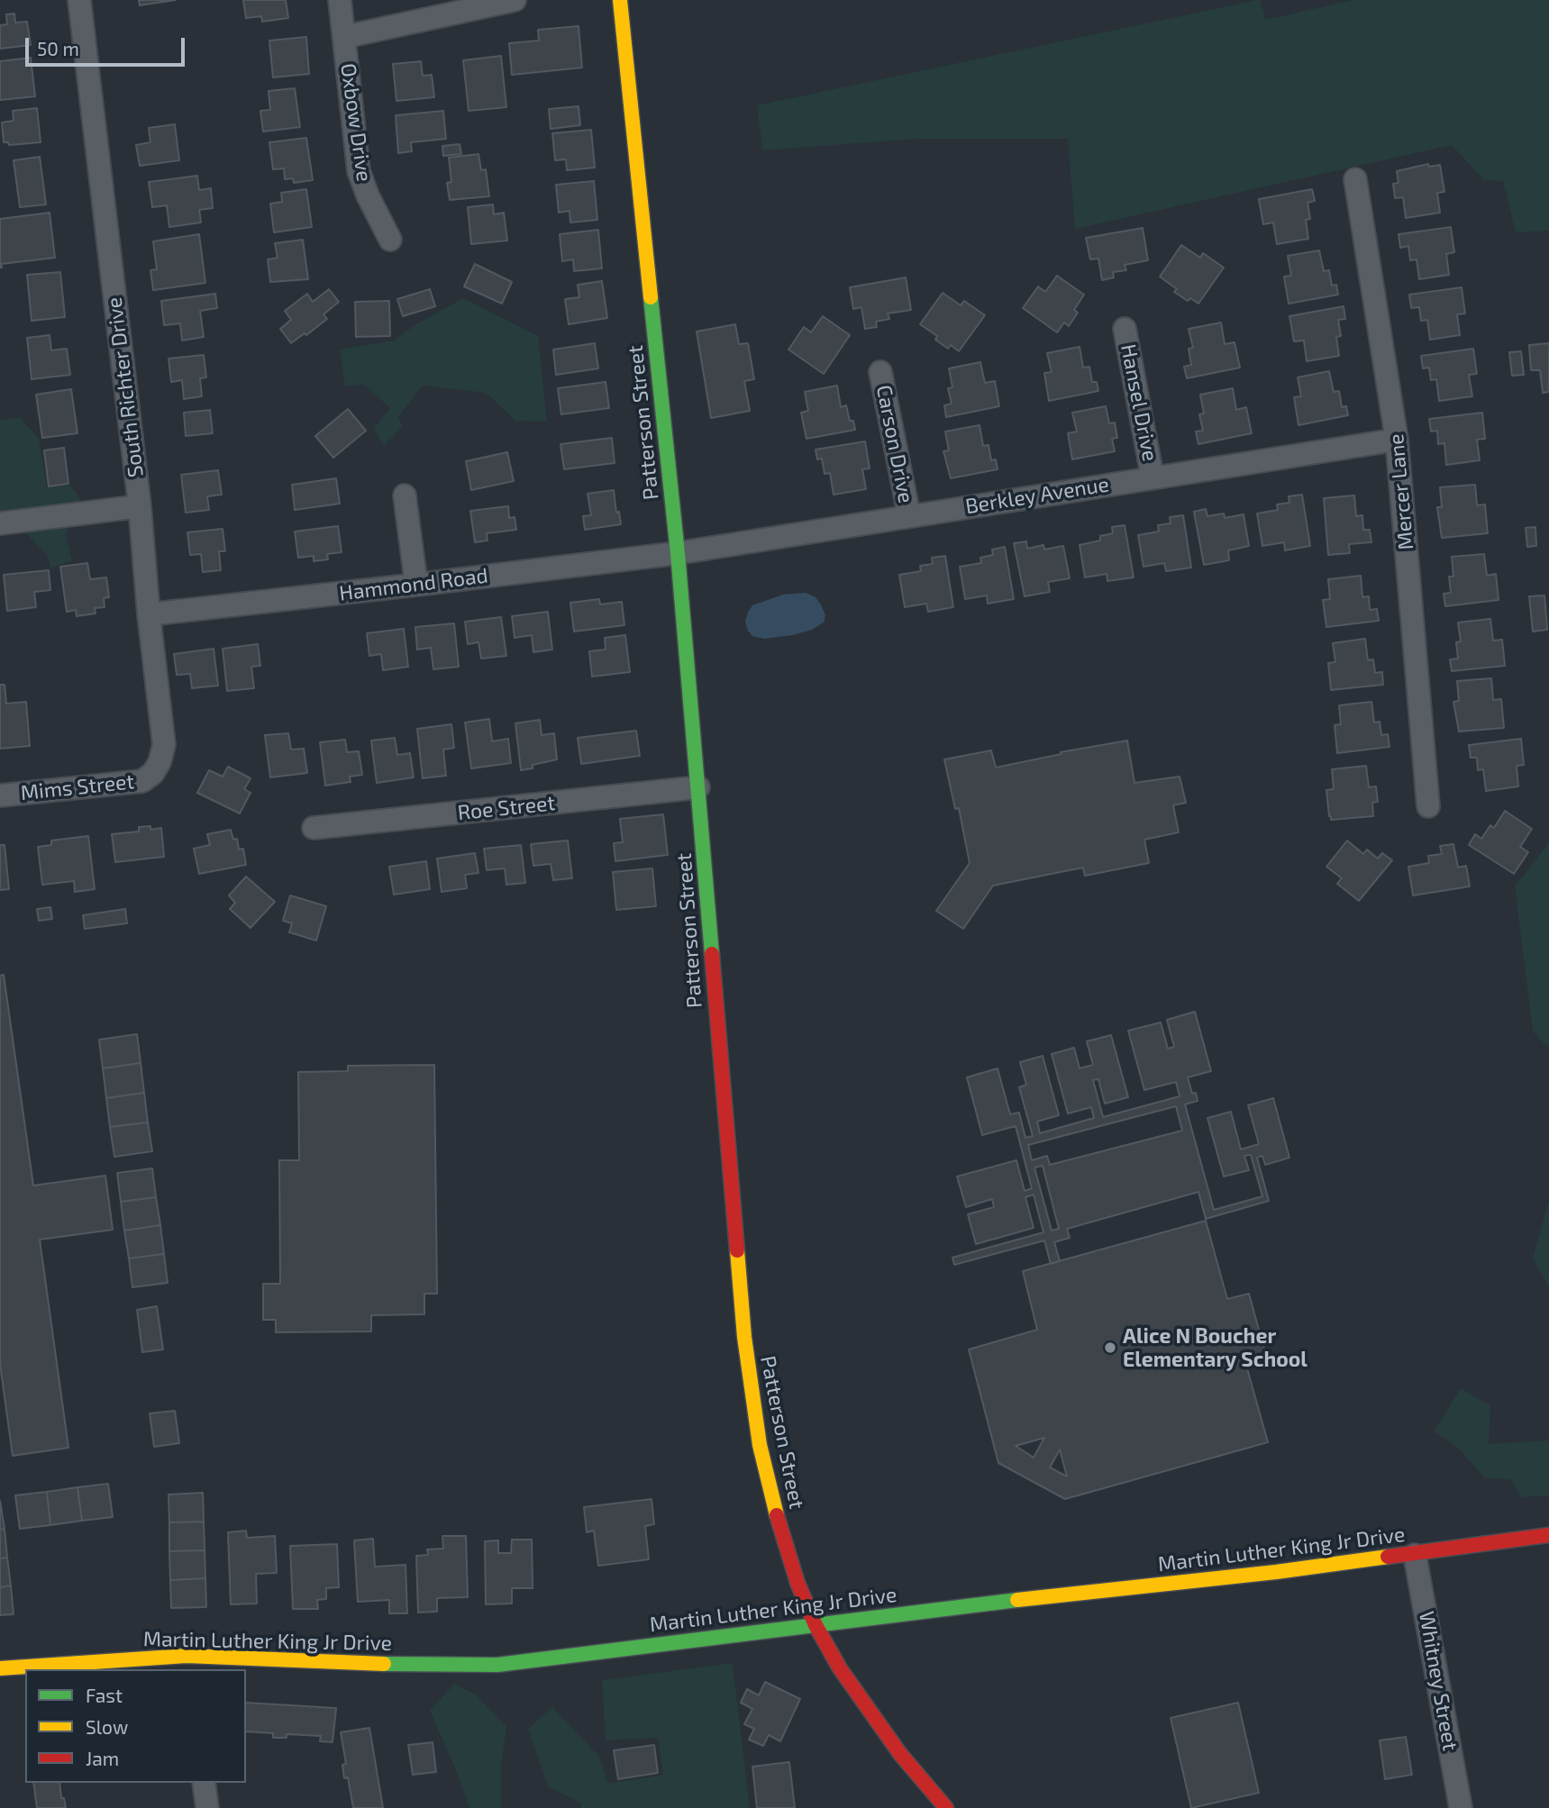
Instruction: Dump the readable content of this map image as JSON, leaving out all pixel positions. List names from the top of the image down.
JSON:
{
  "streets": {
    "street": [
      "Oxbow Drive",
      "South Richter Drive",
      "Hansel Drive",
      "Patterson Street",
      "Carson Drive",
      "Mercer Lane",
      "Berkley Avenue",
      "Hammond Road",
      "Mims Street",
      "Roe Street",
      "Martin Luther King Jr Drive",
      "Whitney Street"
    ]
  },
  "crossings": [
    ["South Richter Drive", "Hammond Road"],
    ["South Richter Drive", "Mims Street"],
    ["Hansel Drive", "Berkley Avenue"],
    ["Patterson Street", "Berkley Avenue"],
    ["Patterson Street", "Hammond Road"],
    ["Patterson Street", "Roe Street"],
    ["Patterson Street", "Martin Luther King Jr Drive"],
    ["Carson Drive", "Berkley Avenue"],
    ["Mercer Lane", "Berkley Avenue"],
    ["Berkley Avenue", "Hammond Road"],
    ["Martin Luther King Jr Drive", "Whitney Street"]
  ],
  "places": ["Alice N Boucher Elementary School"],
  "legend": ["Fast", "Slow", "Jam"],
  "scale_bar": "50 m"
}
